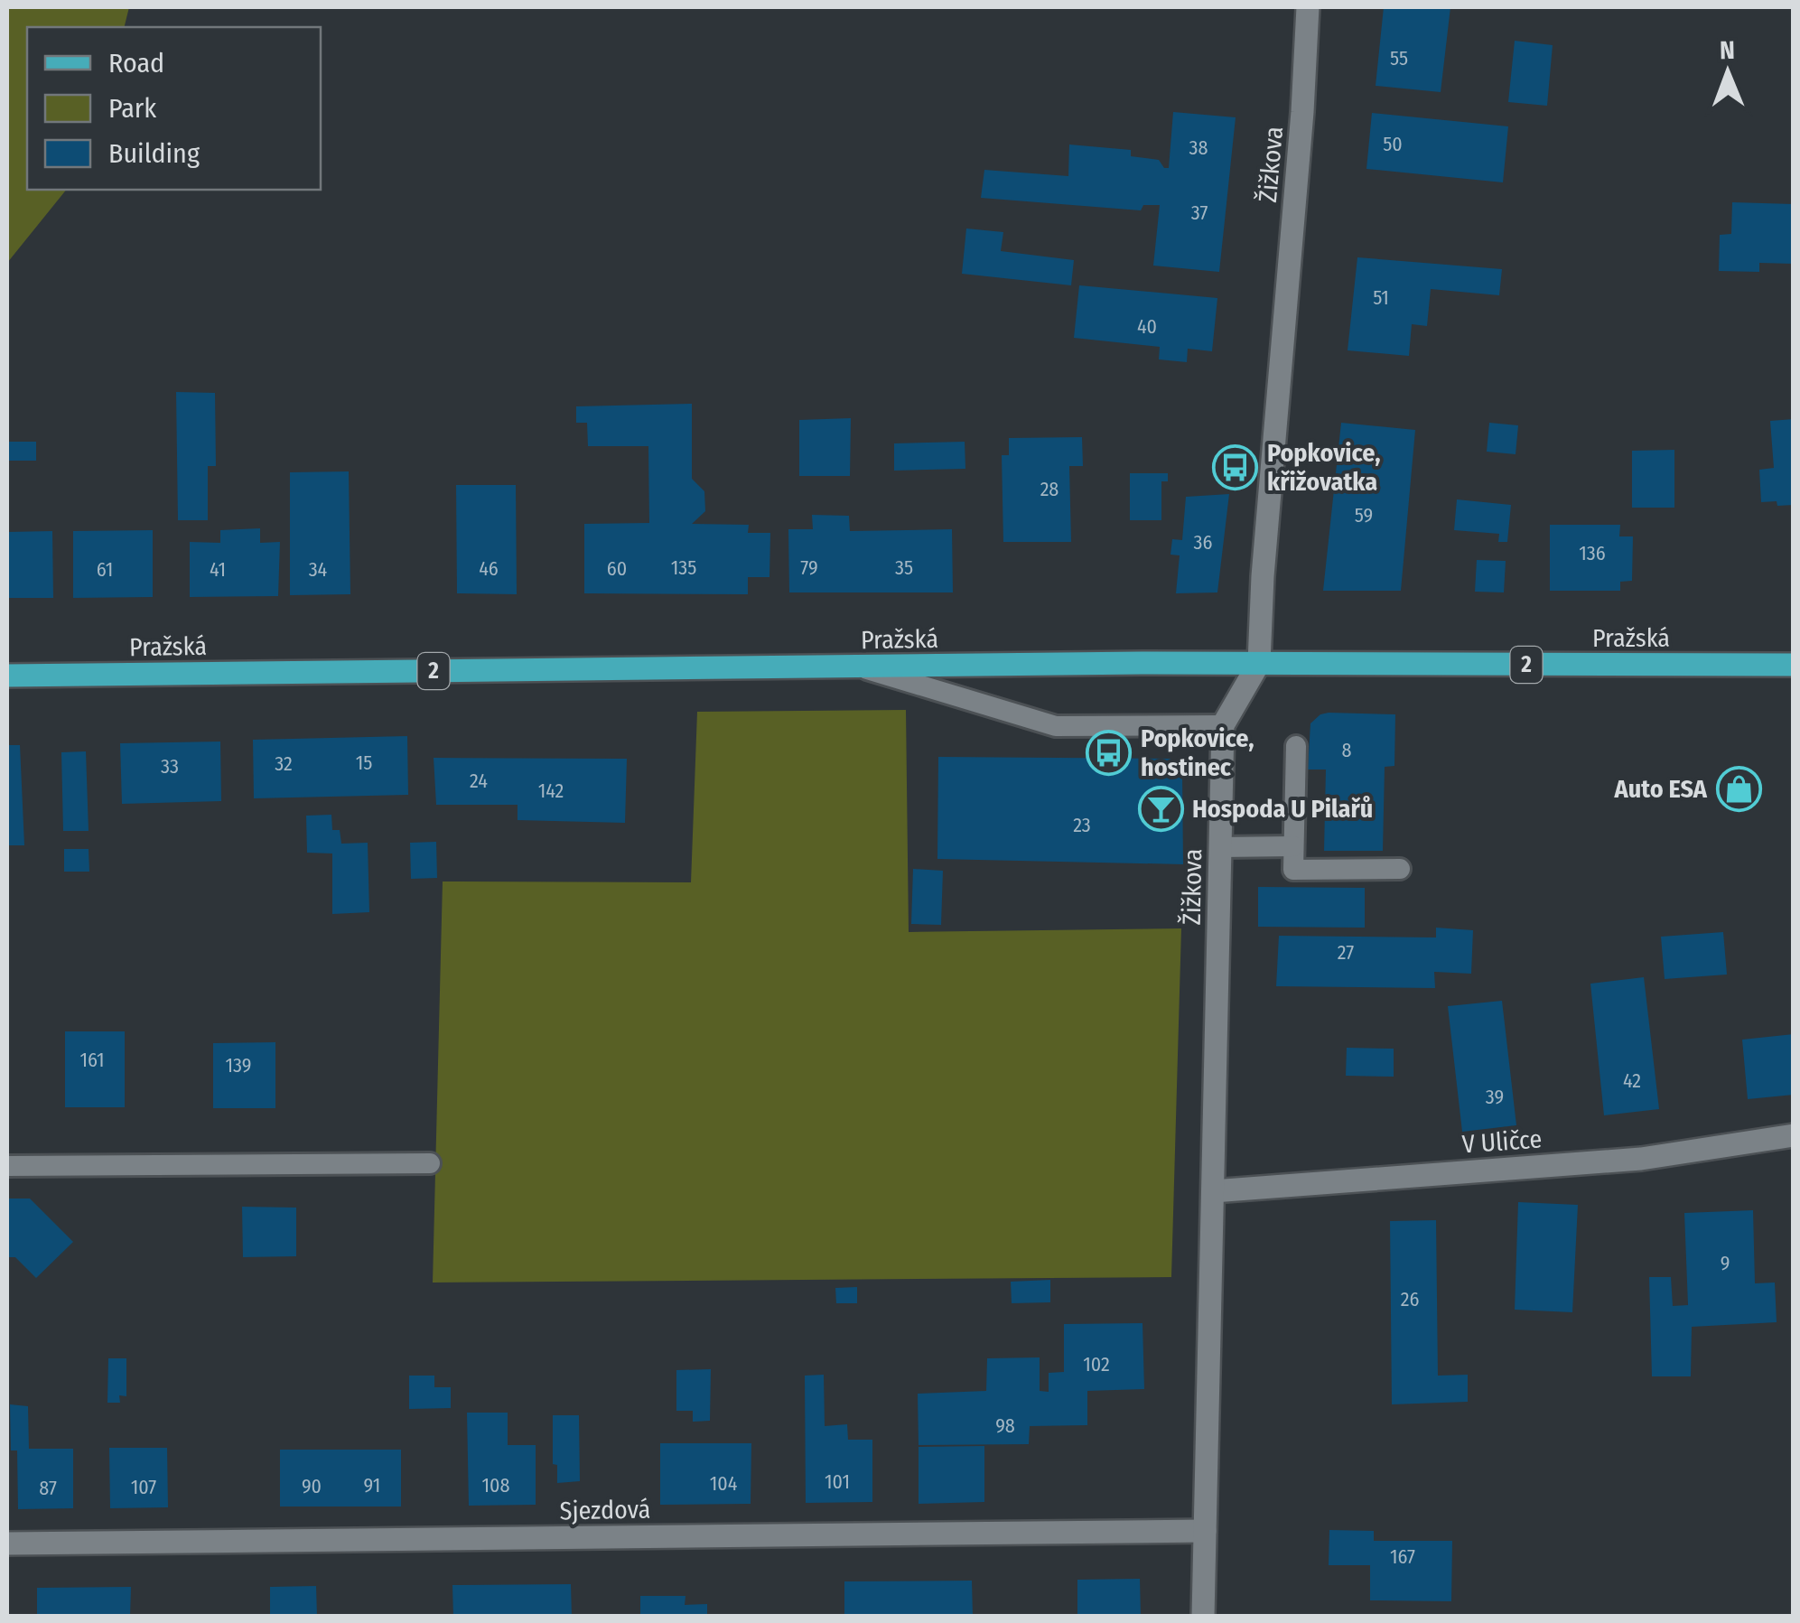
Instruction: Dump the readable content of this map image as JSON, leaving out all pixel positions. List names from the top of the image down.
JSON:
{
  "streets": {
    "main road": ["Pražská", "2"],
    "street": ["Žižkova", "V Uličce", "Sjezdová"]
  },
  "crossings": [
    ["Žižkova", "Pražská"],
    ["Žižkova", "V Uličce"],
    ["Žižkova", "Sjezdová"]
  ],
  "places": {
    "bus stop": ["Popkovice, křižovatka", "Popkovice, hostinec"],
    "shop": ["Auto ESA"],
    "bar": ["Hospoda U Pilařů"]
  },
  "house_numbers": [
    "55",
    "50",
    "38",
    "37",
    "51",
    "40",
    "28",
    "59",
    "36",
    "136",
    "135",
    "79",
    "35",
    "46",
    "60",
    "61",
    "41",
    "34",
    "8",
    "15",
    "32",
    "33",
    "24",
    "142",
    "23",
    "27",
    "161",
    "139",
    "42",
    "39",
    "9",
    "26",
    "102",
    "98",
    "101",
    "104",
    "91",
    "108",
    "90",
    "107",
    "87",
    "167"
  ],
  "legend": ["Road", "Park", "Building"],
  "north": "top"
}
